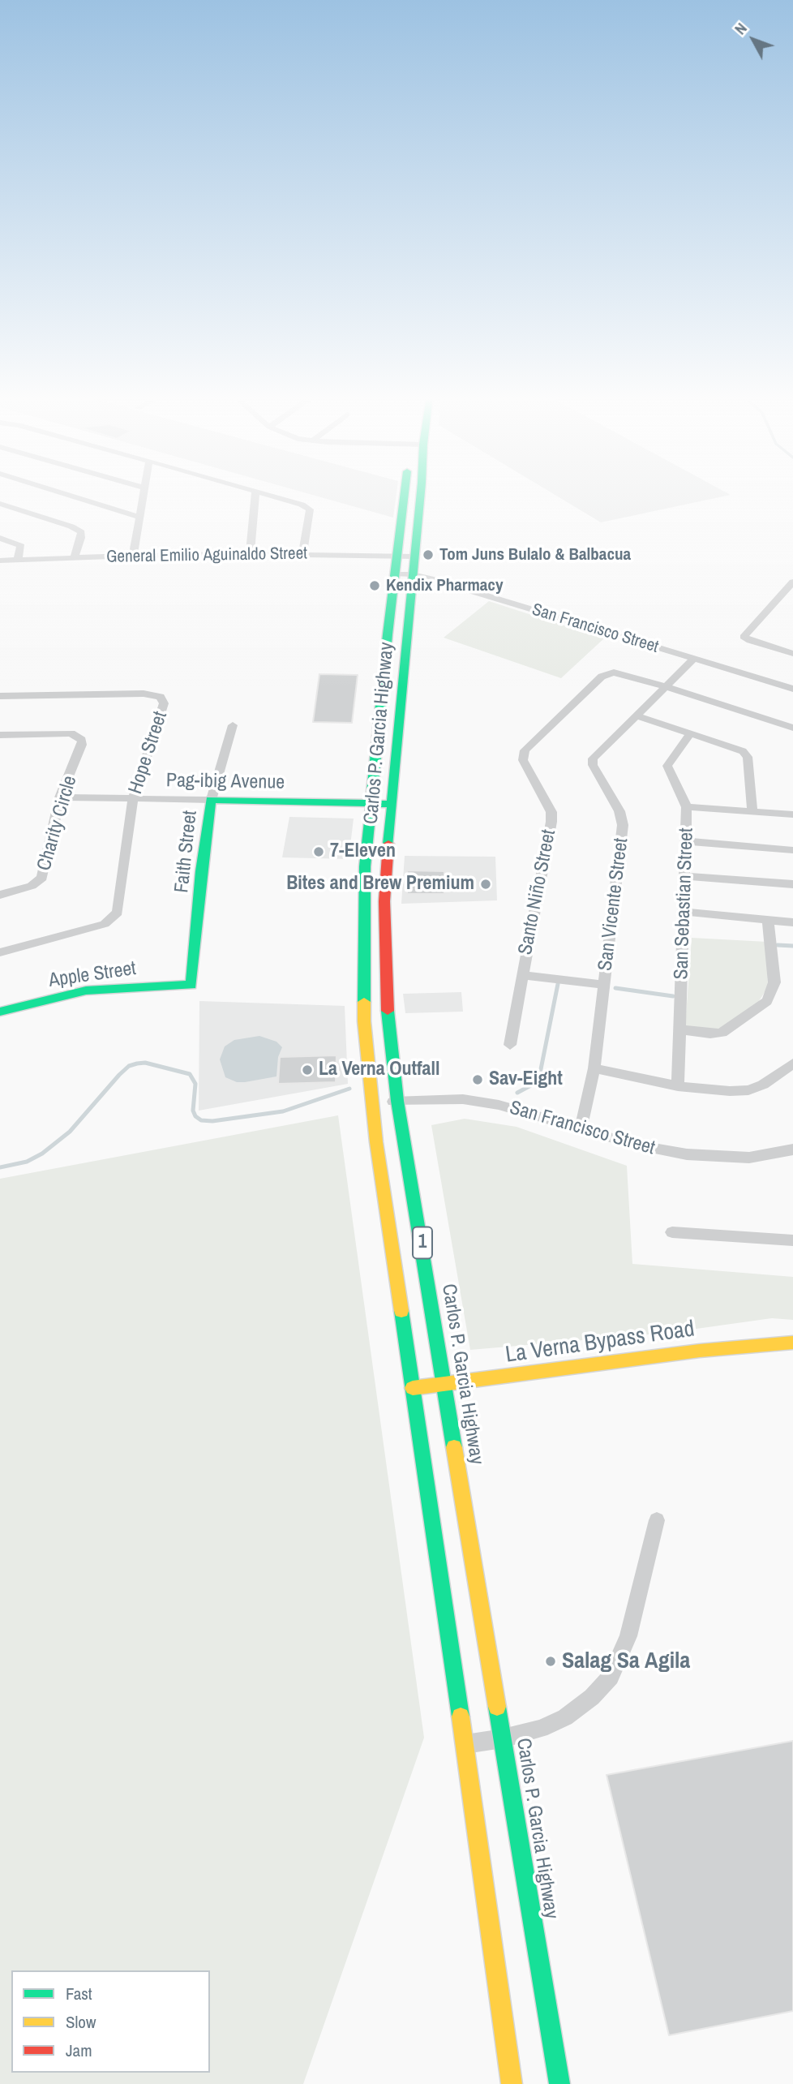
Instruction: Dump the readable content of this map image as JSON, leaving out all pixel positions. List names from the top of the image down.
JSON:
{
  "streets": {
    "main road": [
      "Carlos P. Garcia Highway",
      "Pag-ibig Avenue",
      "Faith Street",
      "Apple Street",
      "1",
      "La Verna Bypass Road"
    ],
    "street": [
      "General Emilio Aguinaldo Street",
      "San Francisco Street",
      "Hope Street",
      "Charity Circle",
      "Santo Niño Street",
      "San Sebastian Street",
      "San Vicente Street"
    ]
  },
  "crossings": [
    ["General Emilio Aguinaldo Street", "Carlos P. Garcia Highway"],
    ["San Francisco Street", "Carlos P. Garcia Highway"],
    ["San Francisco Street", "San Vicente Street"],
    ["Carlos P. Garcia Highway", "Pag-ibig Avenue"],
    ["Carlos P. Garcia Highway", "La Verna Bypass Road"],
    ["Hope Street", "Pag-ibig Avenue"],
    ["Pag-ibig Avenue", "Charity Circle"],
    ["Pag-ibig Avenue", "Faith Street"],
    ["Faith Street", "Apple Street"],
    ["Santo Niño Street", "San Vicente Street"]
  ],
  "places": [
    "Tom Juns Bulalo & Balbacua",
    "Kendix Pharmacy",
    "7-Eleven",
    "Bites and Brew Premium",
    "La Verna Outfall",
    "Sav-Eight",
    "Salag Sa Agila"
  ],
  "legend": ["Fast", "Slow", "Jam"],
  "north": "top left"
}
